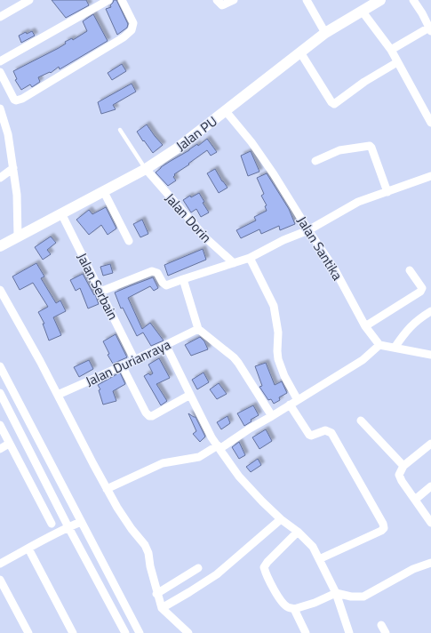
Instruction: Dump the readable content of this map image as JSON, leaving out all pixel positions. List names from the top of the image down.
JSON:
{
  "streets": {
    "street": [
      "Jalan PU",
      "Jalan Dorin",
      "Jalan Santika",
      "Jalan Serbain",
      "Jalan Durianraya"
    ]
  },
  "crossings": [
    ["Jalan PU", "Jalan Dorin"],
    ["Jalan PU", "Jalan Santika"],
    ["Jalan PU", "Jalan Serbain"],
    ["Jalan Serbain", "Jalan Durianraya"]
  ]
}
